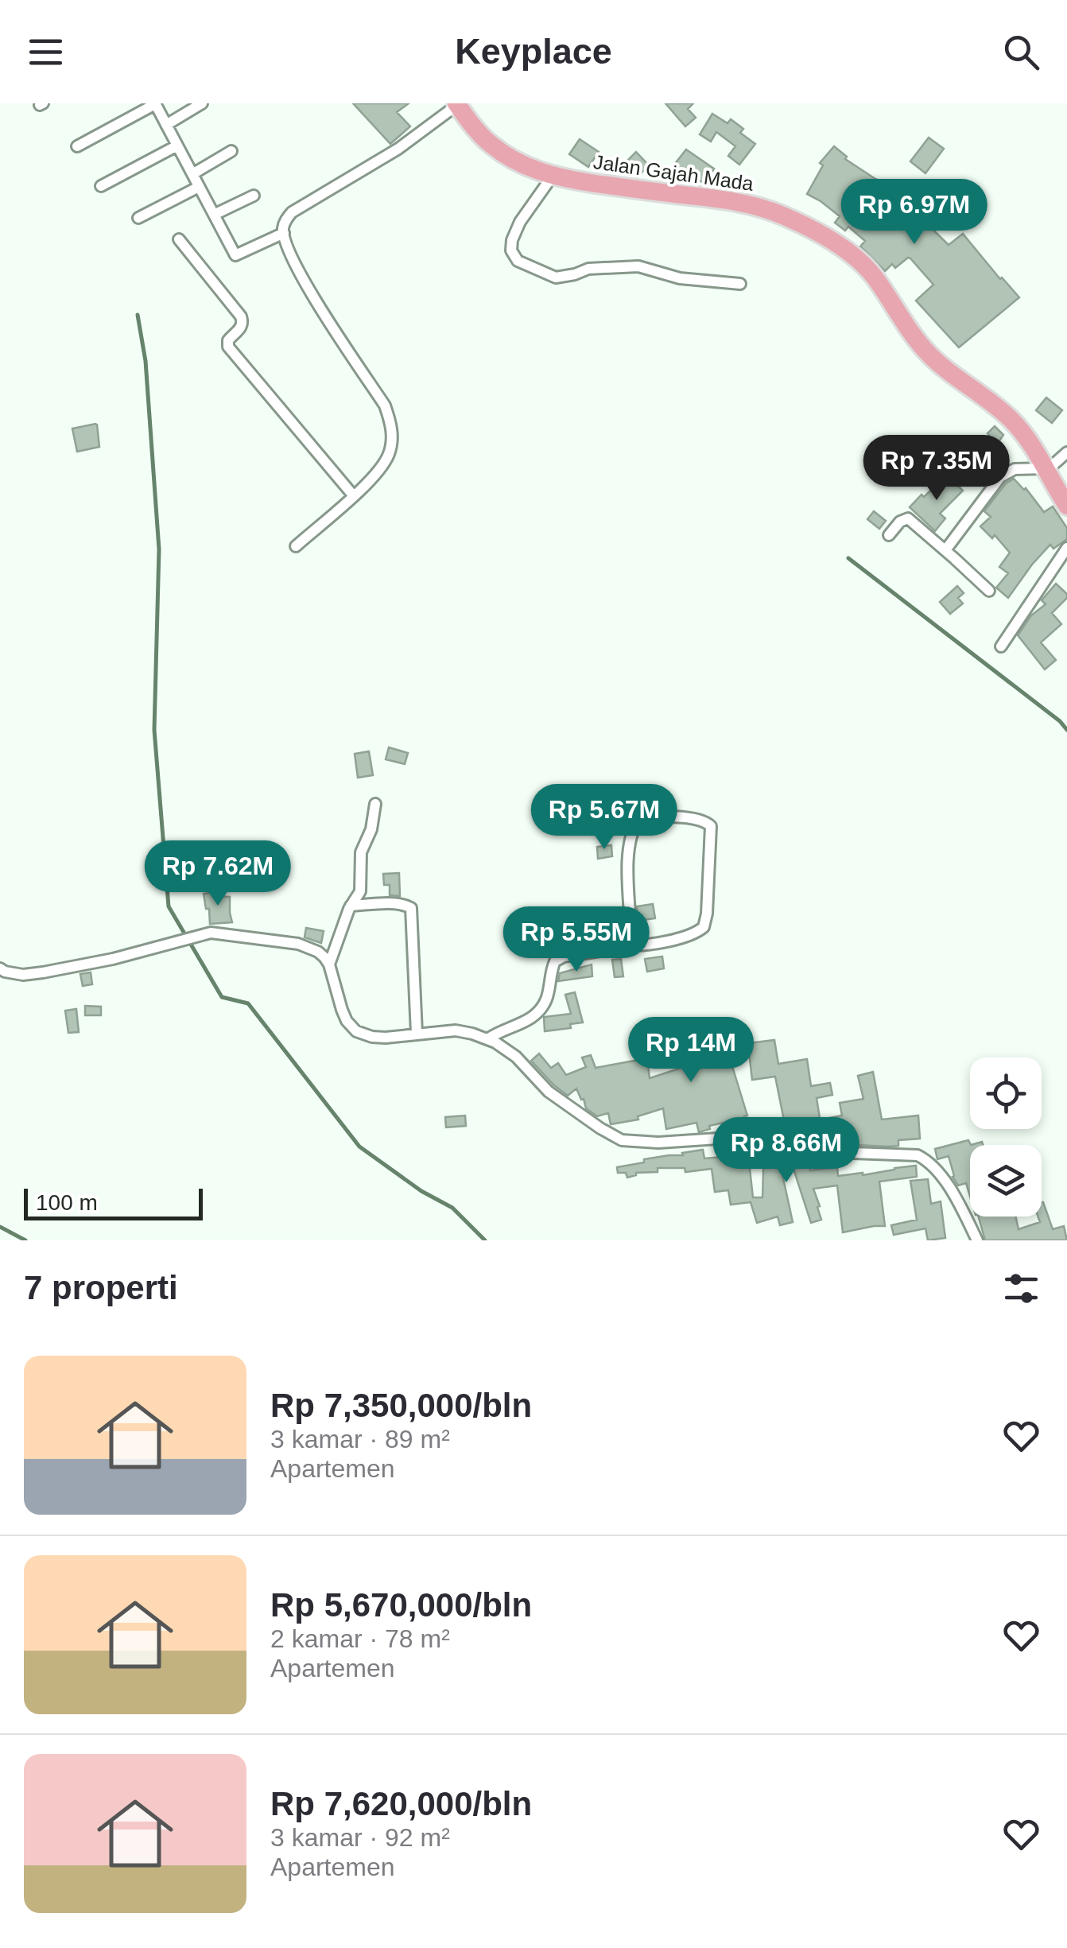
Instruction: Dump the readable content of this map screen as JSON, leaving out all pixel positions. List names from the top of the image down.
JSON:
{
  "streets": {
    "highway": ["Jalan Gajah Mada"]
  },
  "scale_bar": "100 m",
  "page": {
    "header": "Keyplace",
    "price": [
      "Rp 6.97M",
      "Rp 7.35M",
      "Rp 5.67M",
      "Rp 7.62M",
      "Rp 5.55M",
      "Rp 14M",
      "Rp 8.66M"
    ],
    "scale": "100 m",
    "heading": "7 properti",
    "list": [
      {
        "name": "Rp 7,350,000/bln",
        "note": "3 kamar · 89 m² · Apartemen"
      },
      {
        "name": "Rp 5,670,000/bln",
        "note": "2 kamar · 78 m² · Apartemen"
      },
      {
        "name": "Rp 7,620,000/bln",
        "note": "3 kamar · 92 m² · Apartemen"
      }
    ]
  }
}
